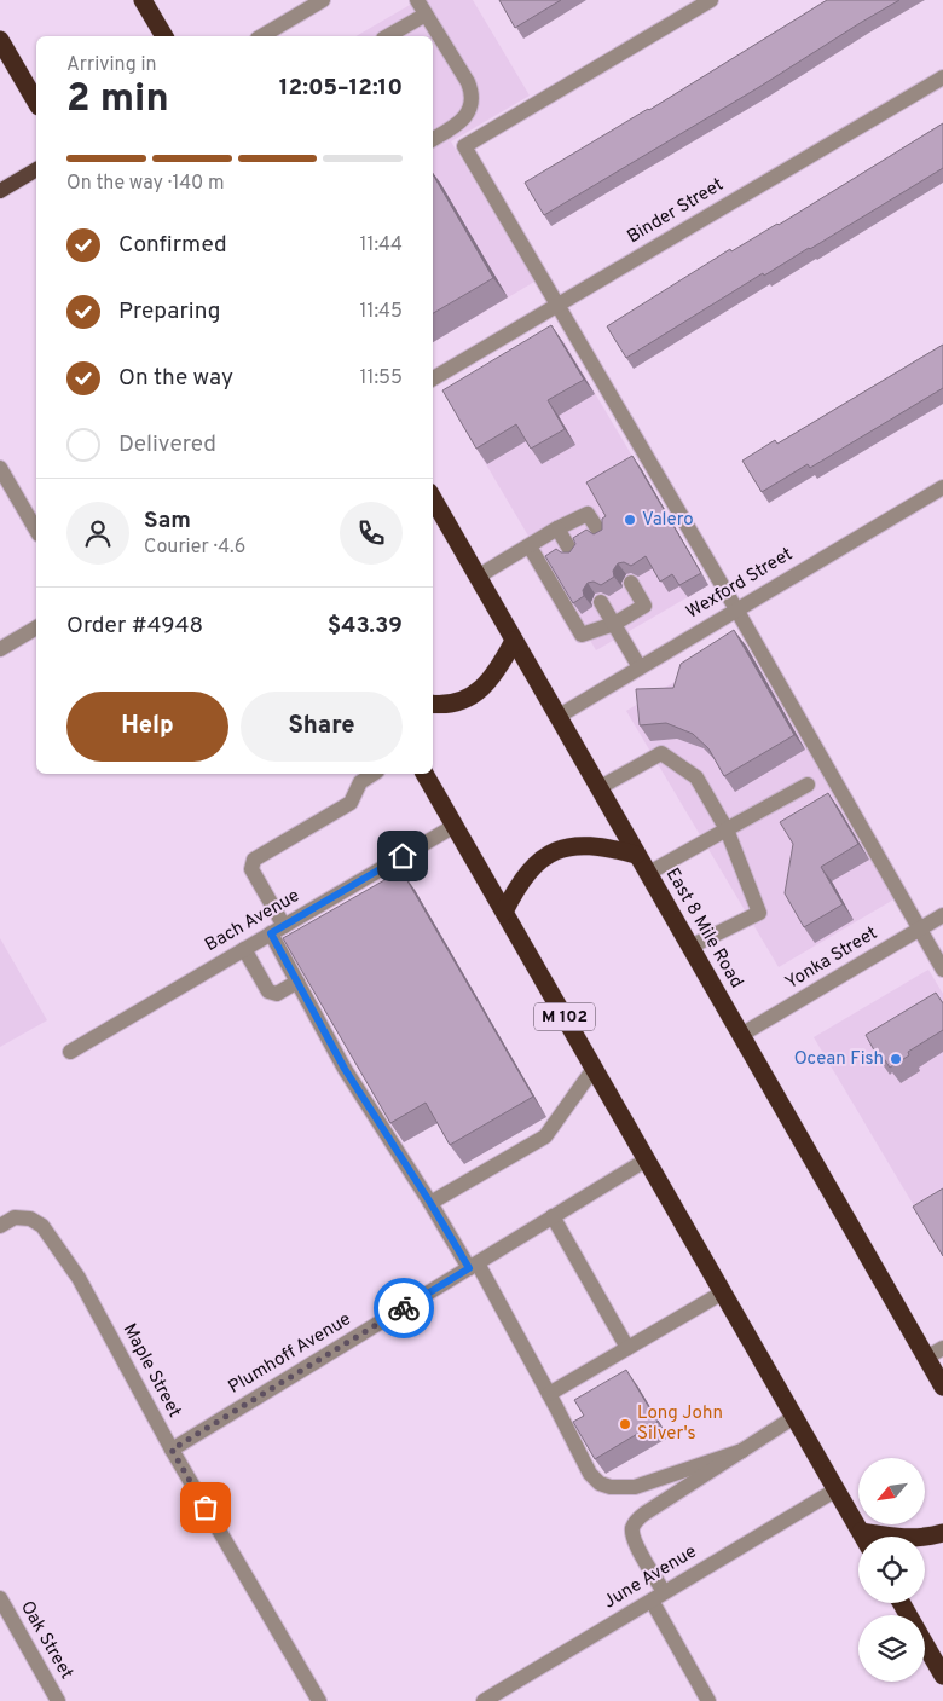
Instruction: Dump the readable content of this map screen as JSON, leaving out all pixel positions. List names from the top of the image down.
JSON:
{
  "streets": {
    "highway": ["East 8 Mile Road", "M 102"],
    "street": [
      "Binder Street",
      "Wexford Street",
      "Bach Avenue",
      "Yonka Street",
      "Plumhoff Avenue",
      "Maple Street",
      "June Avenue",
      "Oak Street"
    ]
  },
  "crossings": [
    ["Wexford Street", "East 8 Mile Road"],
    ["Bach Avenue", "M 102"],
    ["East 8 Mile Road", "Yonka Street"],
    ["M 102", "Plumhoff Avenue"],
    ["M 102", "June Avenue"],
    ["Plumhoff Avenue", "Maple Street"]
  ],
  "places": ["Valero", "Ocean Fish", "Long John Silver's"],
  "north": "bottom left",
  "page": {
    "heading": ["2 min", "Arriving in", "12:05–12:10"],
    "panel": [
      "Sam",
      "Courier · 4.6",
      "Order #4948",
      "$43.39"
    ],
    "bar": "On the way · 140 m",
    "list": [
      ["Confirmed", "11:44"],
      ["Preparing", "11:45"],
      ["On the way", "11:55"],
      "Delivered"
    ],
    "buttons": ["Help", "Share"]
  }
}
